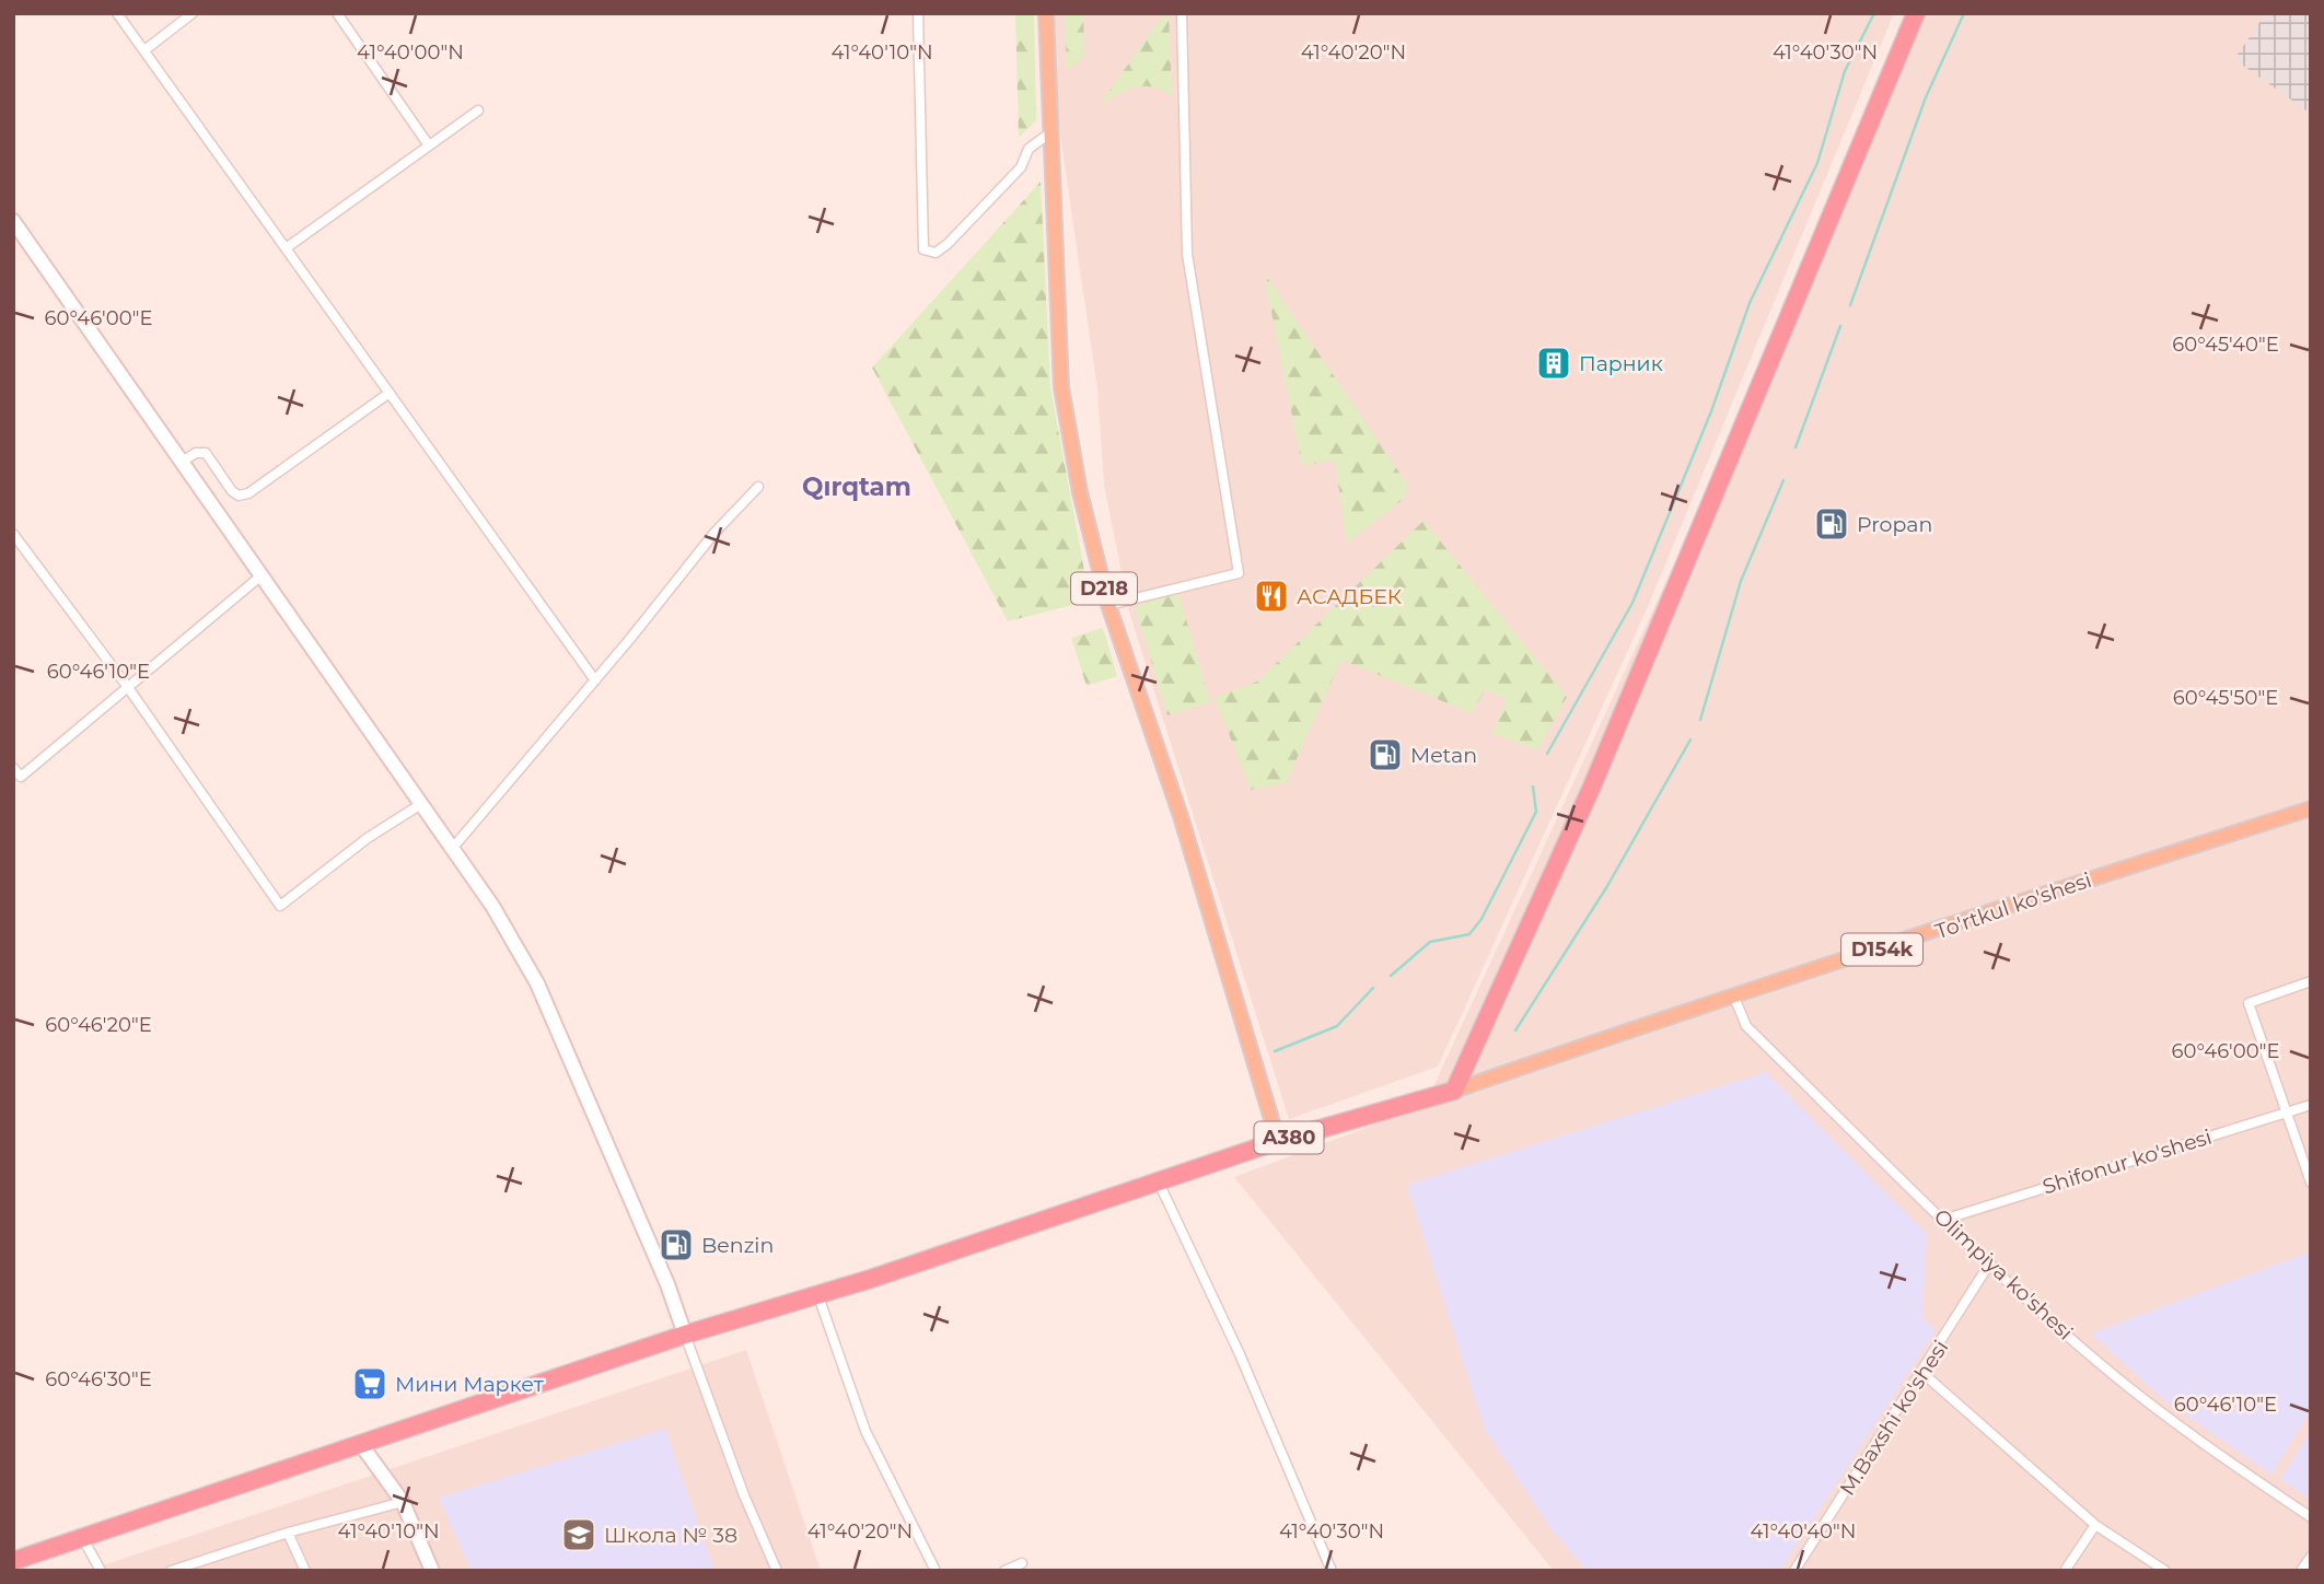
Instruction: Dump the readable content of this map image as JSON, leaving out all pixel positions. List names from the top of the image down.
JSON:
{
  "streets": {
    "highway": ["A380"],
    "main road": ["D218", "To'rtkul ko'shesi", "D154k"],
    "street": ["Shifonur ko'shesi", "Olimpiya ko'shesi", "M.Baxshi ko'shesi"]
  },
  "crossings": [
    ["D218", "A380"],
    ["To'rtkul ko'shesi", "A380"],
    ["To'rtkul ko'shesi", "Olimpiya ko'shesi"],
    ["Shifonur ko'shesi", "Olimpiya ko'shesi"],
    ["Olimpiya ko'shesi", "M.Baxshi ko'shesi"]
  ],
  "districts": ["Qırqtam"],
  "places": {
    "building": ["Парник"],
    "fuel station": ["Propan", "Metan", "Benzin"],
    "restaurant": ["АСАДБЕК"],
    "supermarket": ["Мини Маркет"],
    "school or university": ["Школа № 38"]
  },
  "coordinates": [
    "41°40'00\"N",
    "41°40'10\"N",
    "41°40'20\"N",
    "41°40'30\"N",
    "60°46'00\"E",
    "60°45'40\"E",
    "60°46'10\"E",
    "60°45'50\"E",
    "60°46'20\"E",
    "60°46'30\"E",
    "41°40'40\"N"
  ]
}
